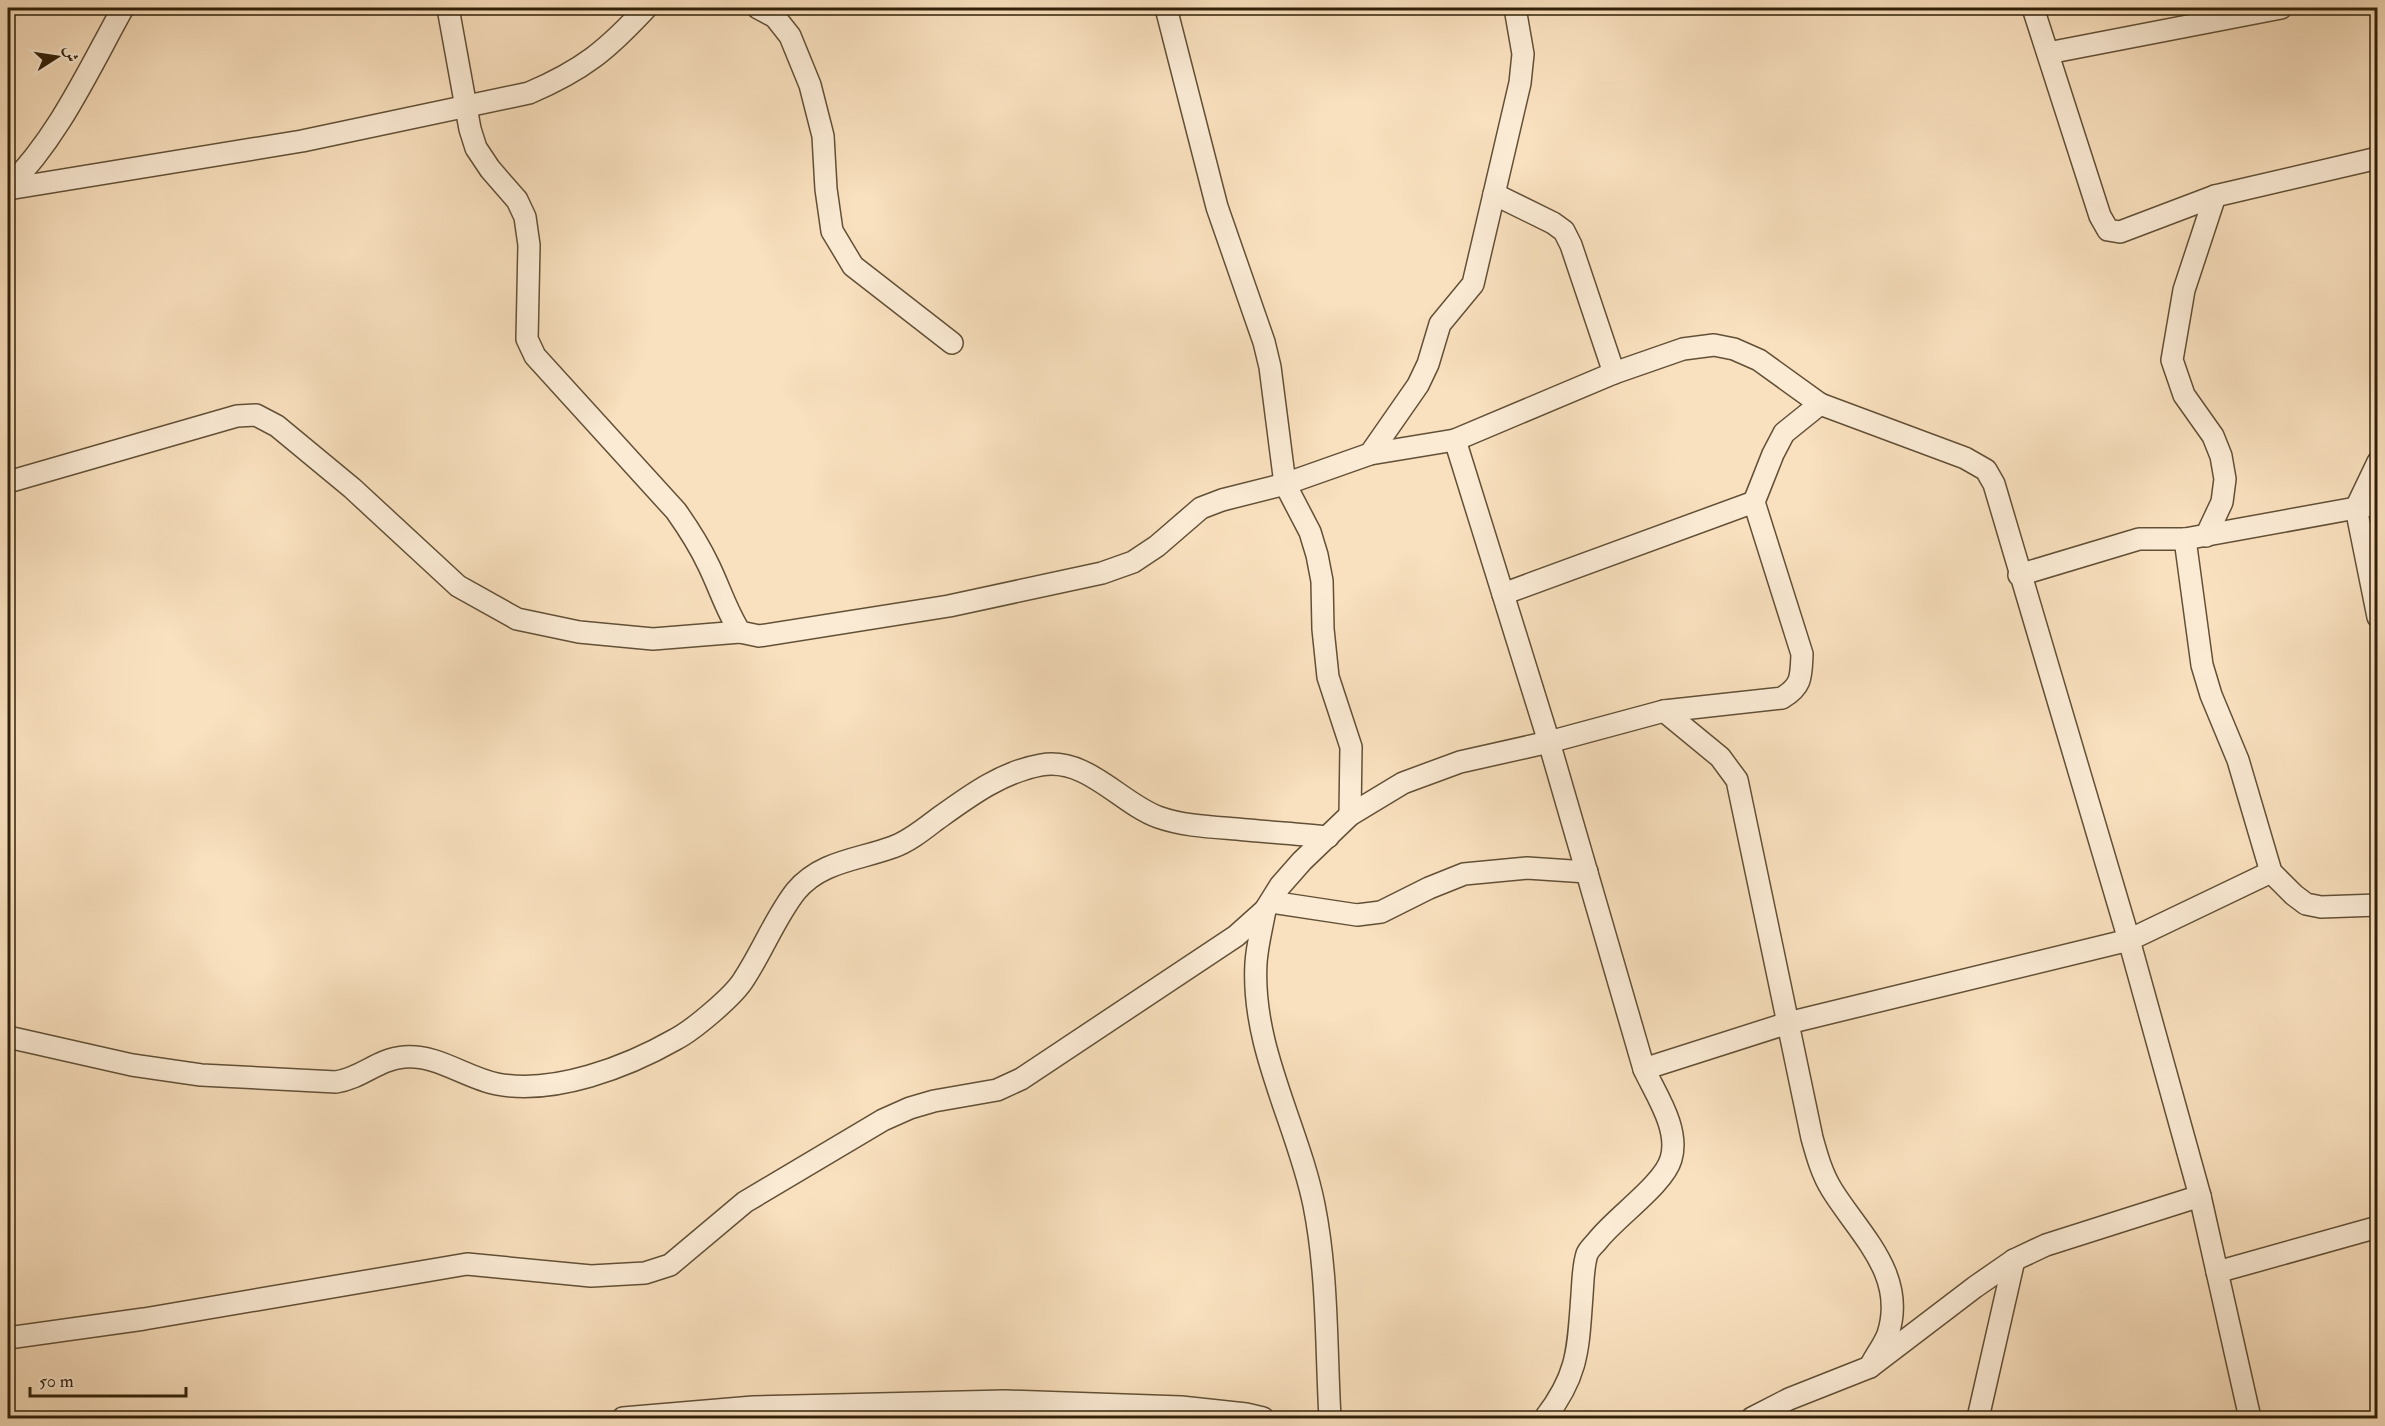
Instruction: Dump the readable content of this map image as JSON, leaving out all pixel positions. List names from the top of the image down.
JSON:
{
  "scale_bar": "50 m",
  "north": "right"
}
